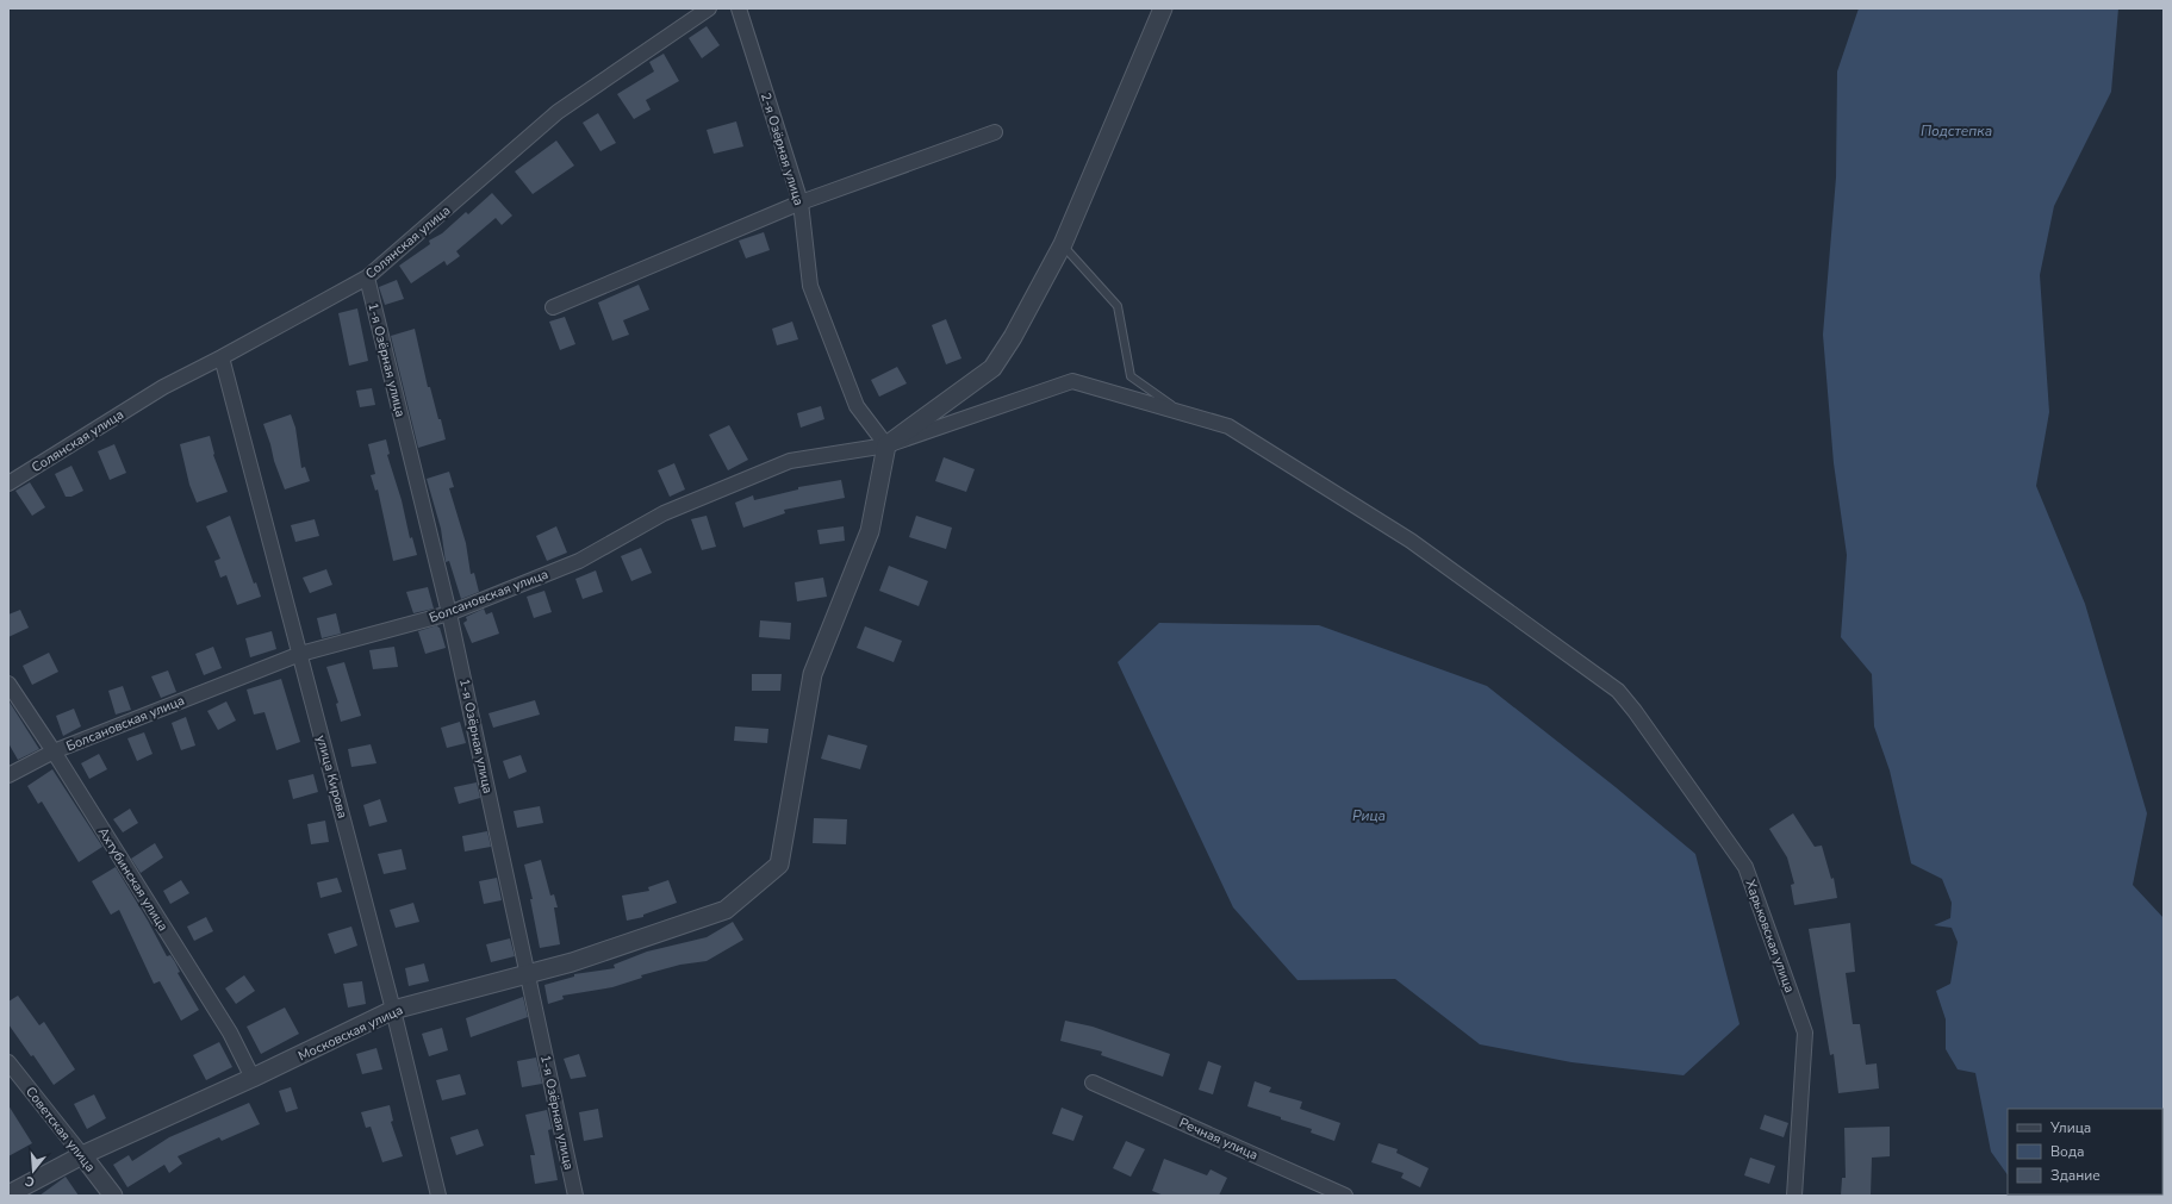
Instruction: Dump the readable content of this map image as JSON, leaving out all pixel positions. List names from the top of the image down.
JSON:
{
  "streets": {
    "street": [
      "2-я Озёрная улица",
      "Солянская улица",
      "1-я Озёрная улица",
      "Болсановская улица",
      "улица Кирова",
      "Ахтубинская улица",
      "Харьковская улица",
      "Московская улица",
      "Советская улица",
      "Речная улица"
    ]
  },
  "crossings": [
    ["2-я Озёрная улица", "Болсановская улица"],
    ["2-я Озёрная улица", "Московская улица"],
    ["Солянская улица", "1-я Озёрная улица"],
    ["Солянская улица", "улица Кирова"],
    ["1-я Озёрная улица", "Болсановская улица"],
    ["1-я Озёрная улица", "Московская улица"],
    ["Болсановская улица", "улица Кирова"],
    ["Болсановская улица", "Ахтубинская улица"],
    ["Болсановская улица", "Харьковская улица"],
    ["Болсановская улица", "Московская улица"],
    ["улица Кирова", "Московская улица"],
    ["Ахтубинская улица", "Московская улица"],
    ["Московская улица", "Советская улица"]
  ],
  "water": ["Подстепка", "Рица"],
  "legend": ["Улица", "Вода", "Здание"],
  "north": "bottom"
}
